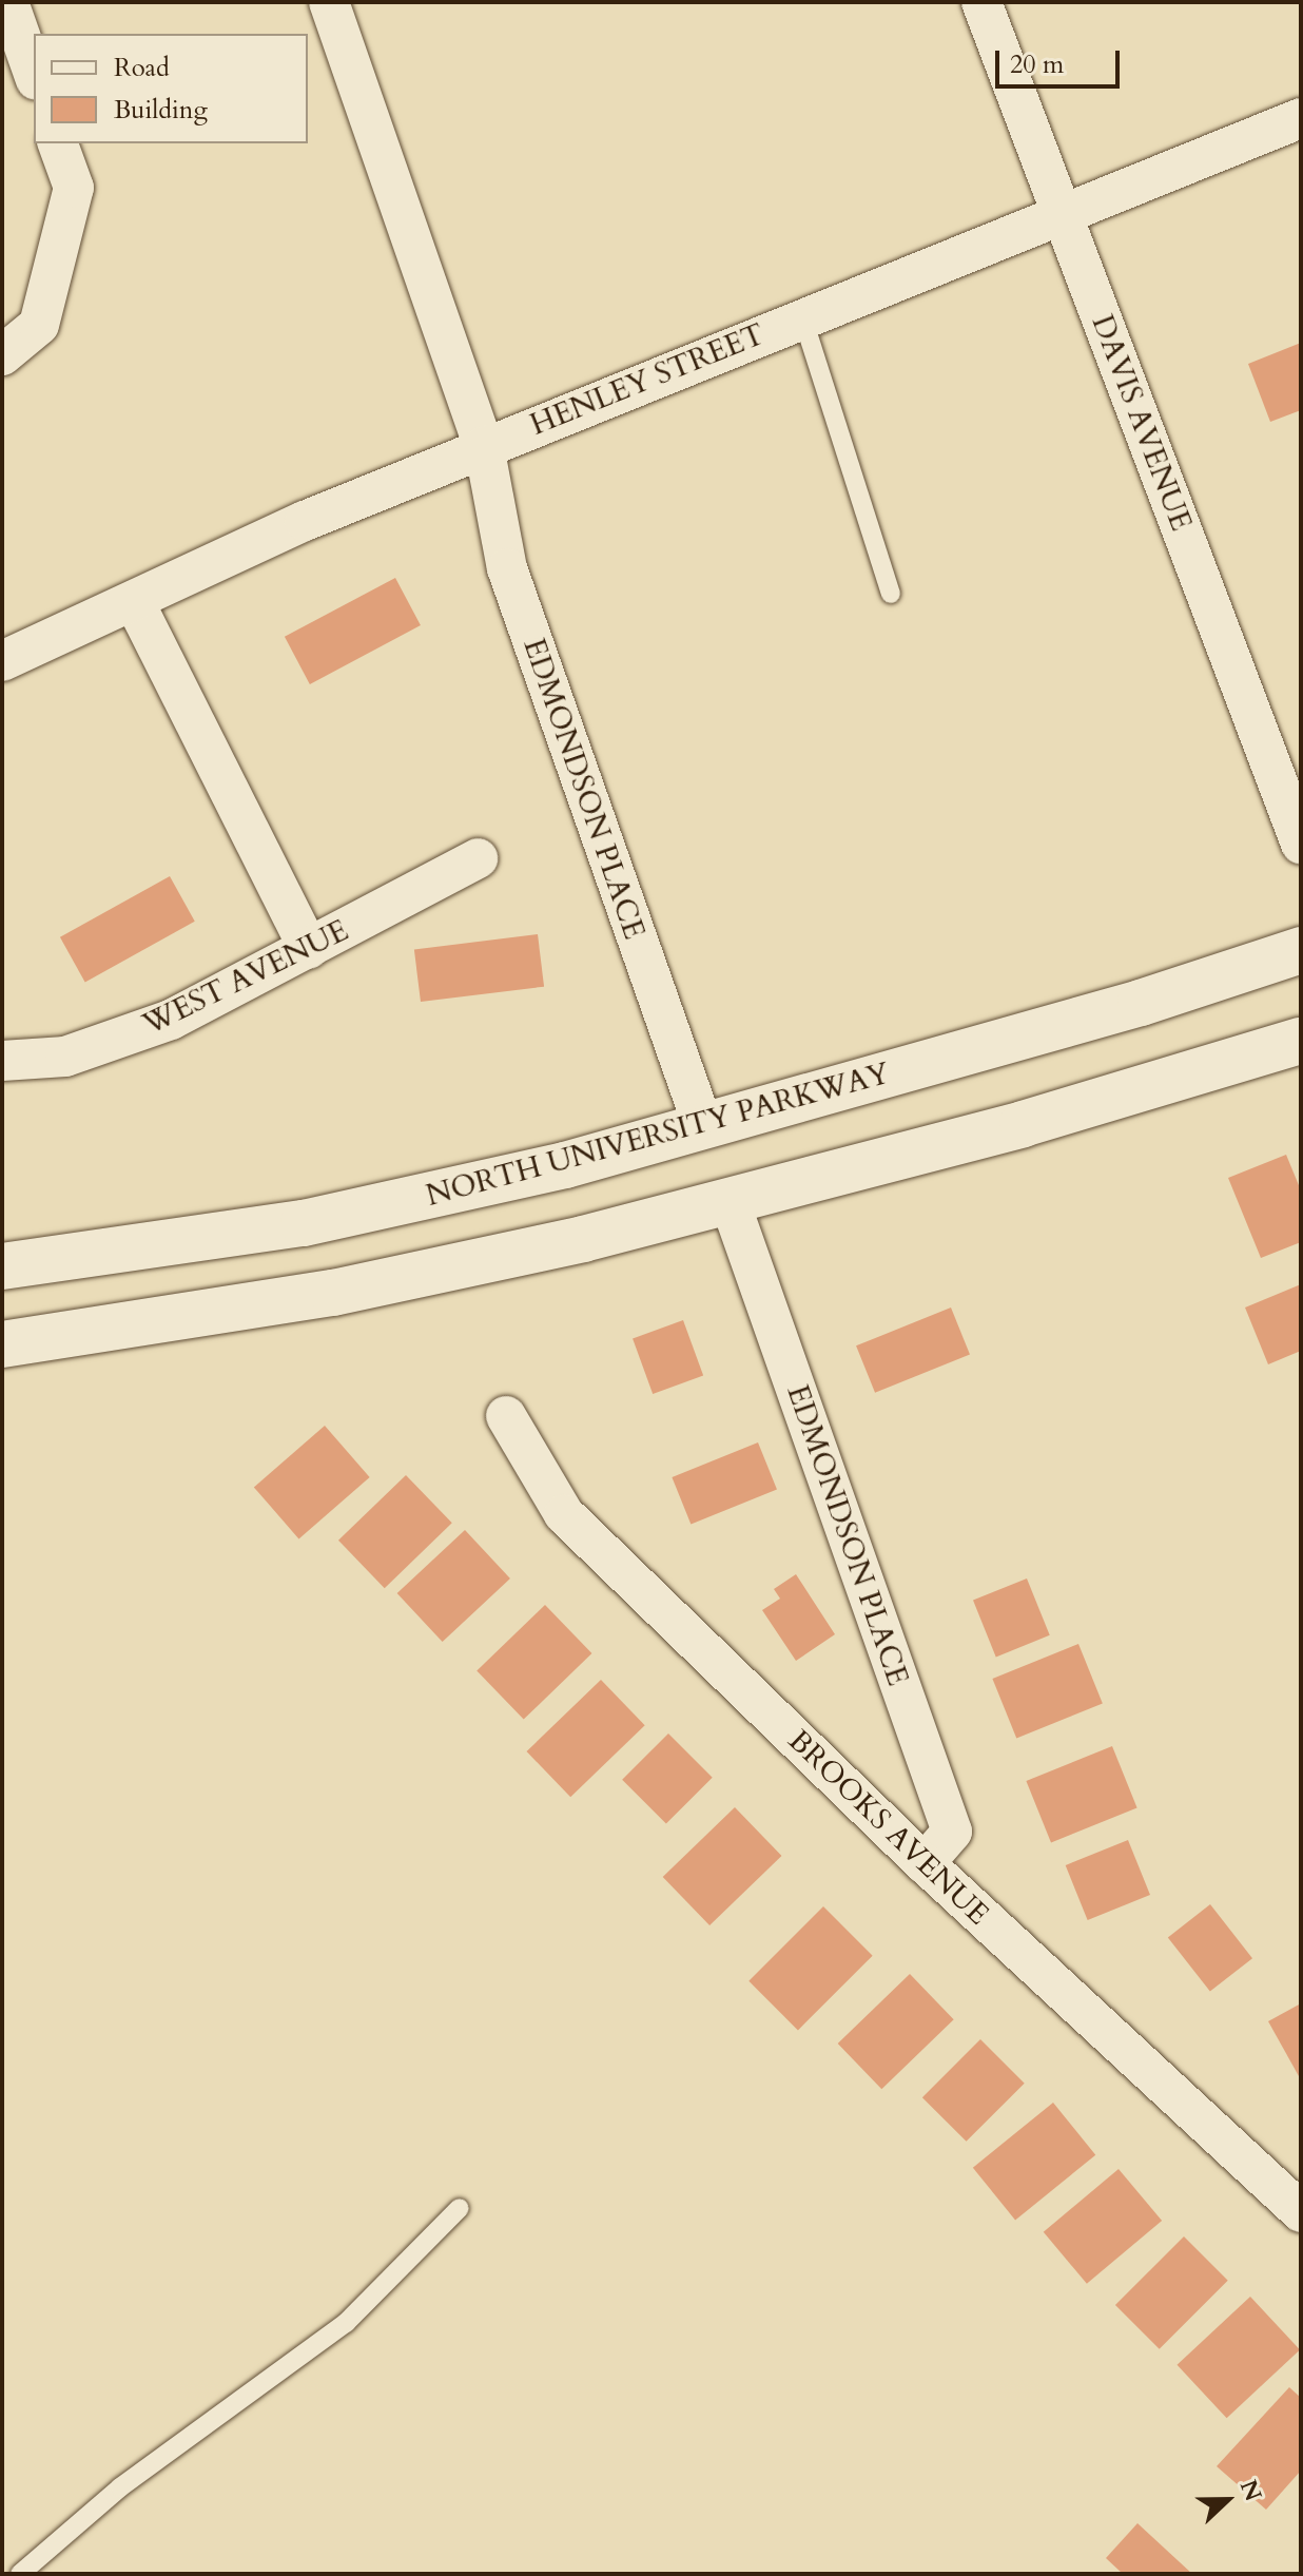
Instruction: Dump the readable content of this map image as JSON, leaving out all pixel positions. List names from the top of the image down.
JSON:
{
  "streets": {
    "main road": ["NORTH UNIVERSITY PARKWAY"],
    "street": [
      "HENLEY STREET",
      "DAVIS AVENUE",
      "EDMONDSON PLACE",
      "WEST AVENUE",
      "BROOKS AVENUE"
    ]
  },
  "crossings": [
    ["HENLEY STREET", "DAVIS AVENUE"],
    ["HENLEY STREET", "EDMONDSON PLACE"],
    ["EDMONDSON PLACE", "NORTH UNIVERSITY PARKWAY"],
    ["EDMONDSON PLACE", "BROOKS AVENUE"]
  ],
  "legend": ["Road", "Building"],
  "scale_bar": "20 m",
  "north": "right"
}
